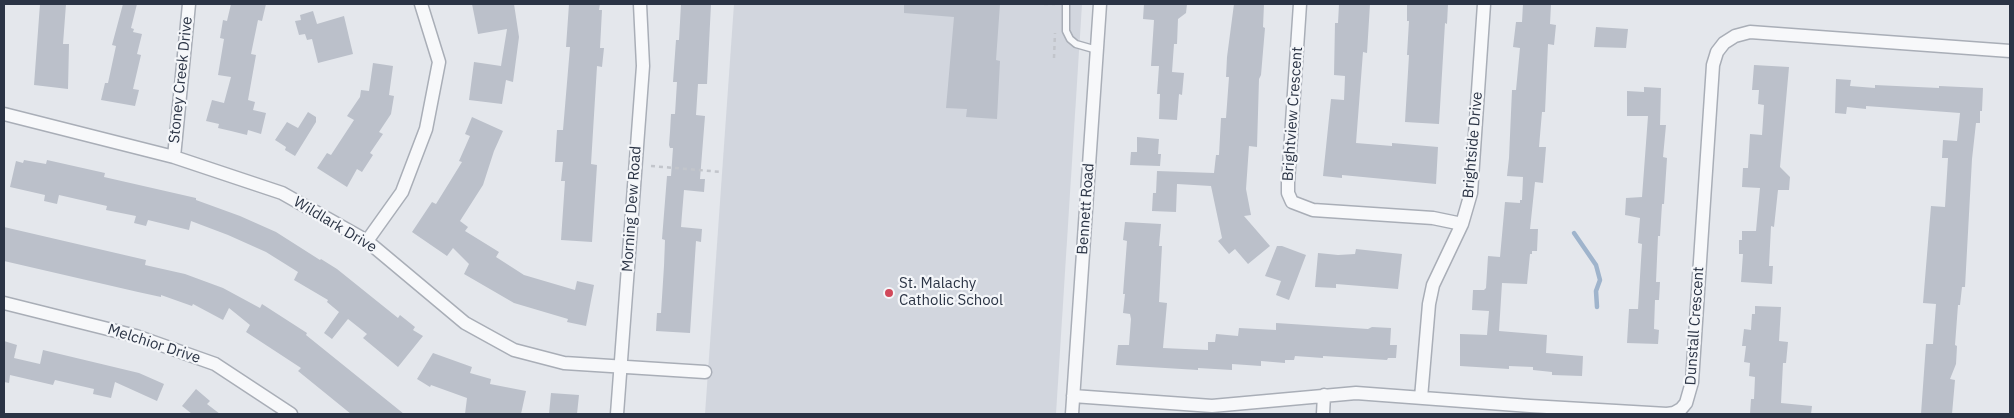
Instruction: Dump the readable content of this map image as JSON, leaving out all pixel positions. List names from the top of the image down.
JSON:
{
  "streets": {
    "street": [
      "Stoney Creek Drive",
      "Brightview Crescent",
      "Brightside Drive",
      "Morning Dew Road",
      "Bennett Road",
      "Wildlark Drive",
      "Dunstall Crescent",
      "Melchior Drive"
    ]
  },
  "crossings": [
    ["Stoney Creek Drive", "Wildlark Drive"],
    ["Brightview Crescent", "Brightside Drive"],
    ["Brightside Drive", "Dunstall Crescent"],
    ["Morning Dew Road", "Wildlark Drive"],
    ["Bennett Road", "Dunstall Crescent"]
  ],
  "places": ["St. Malachy Catholic School"]
}
